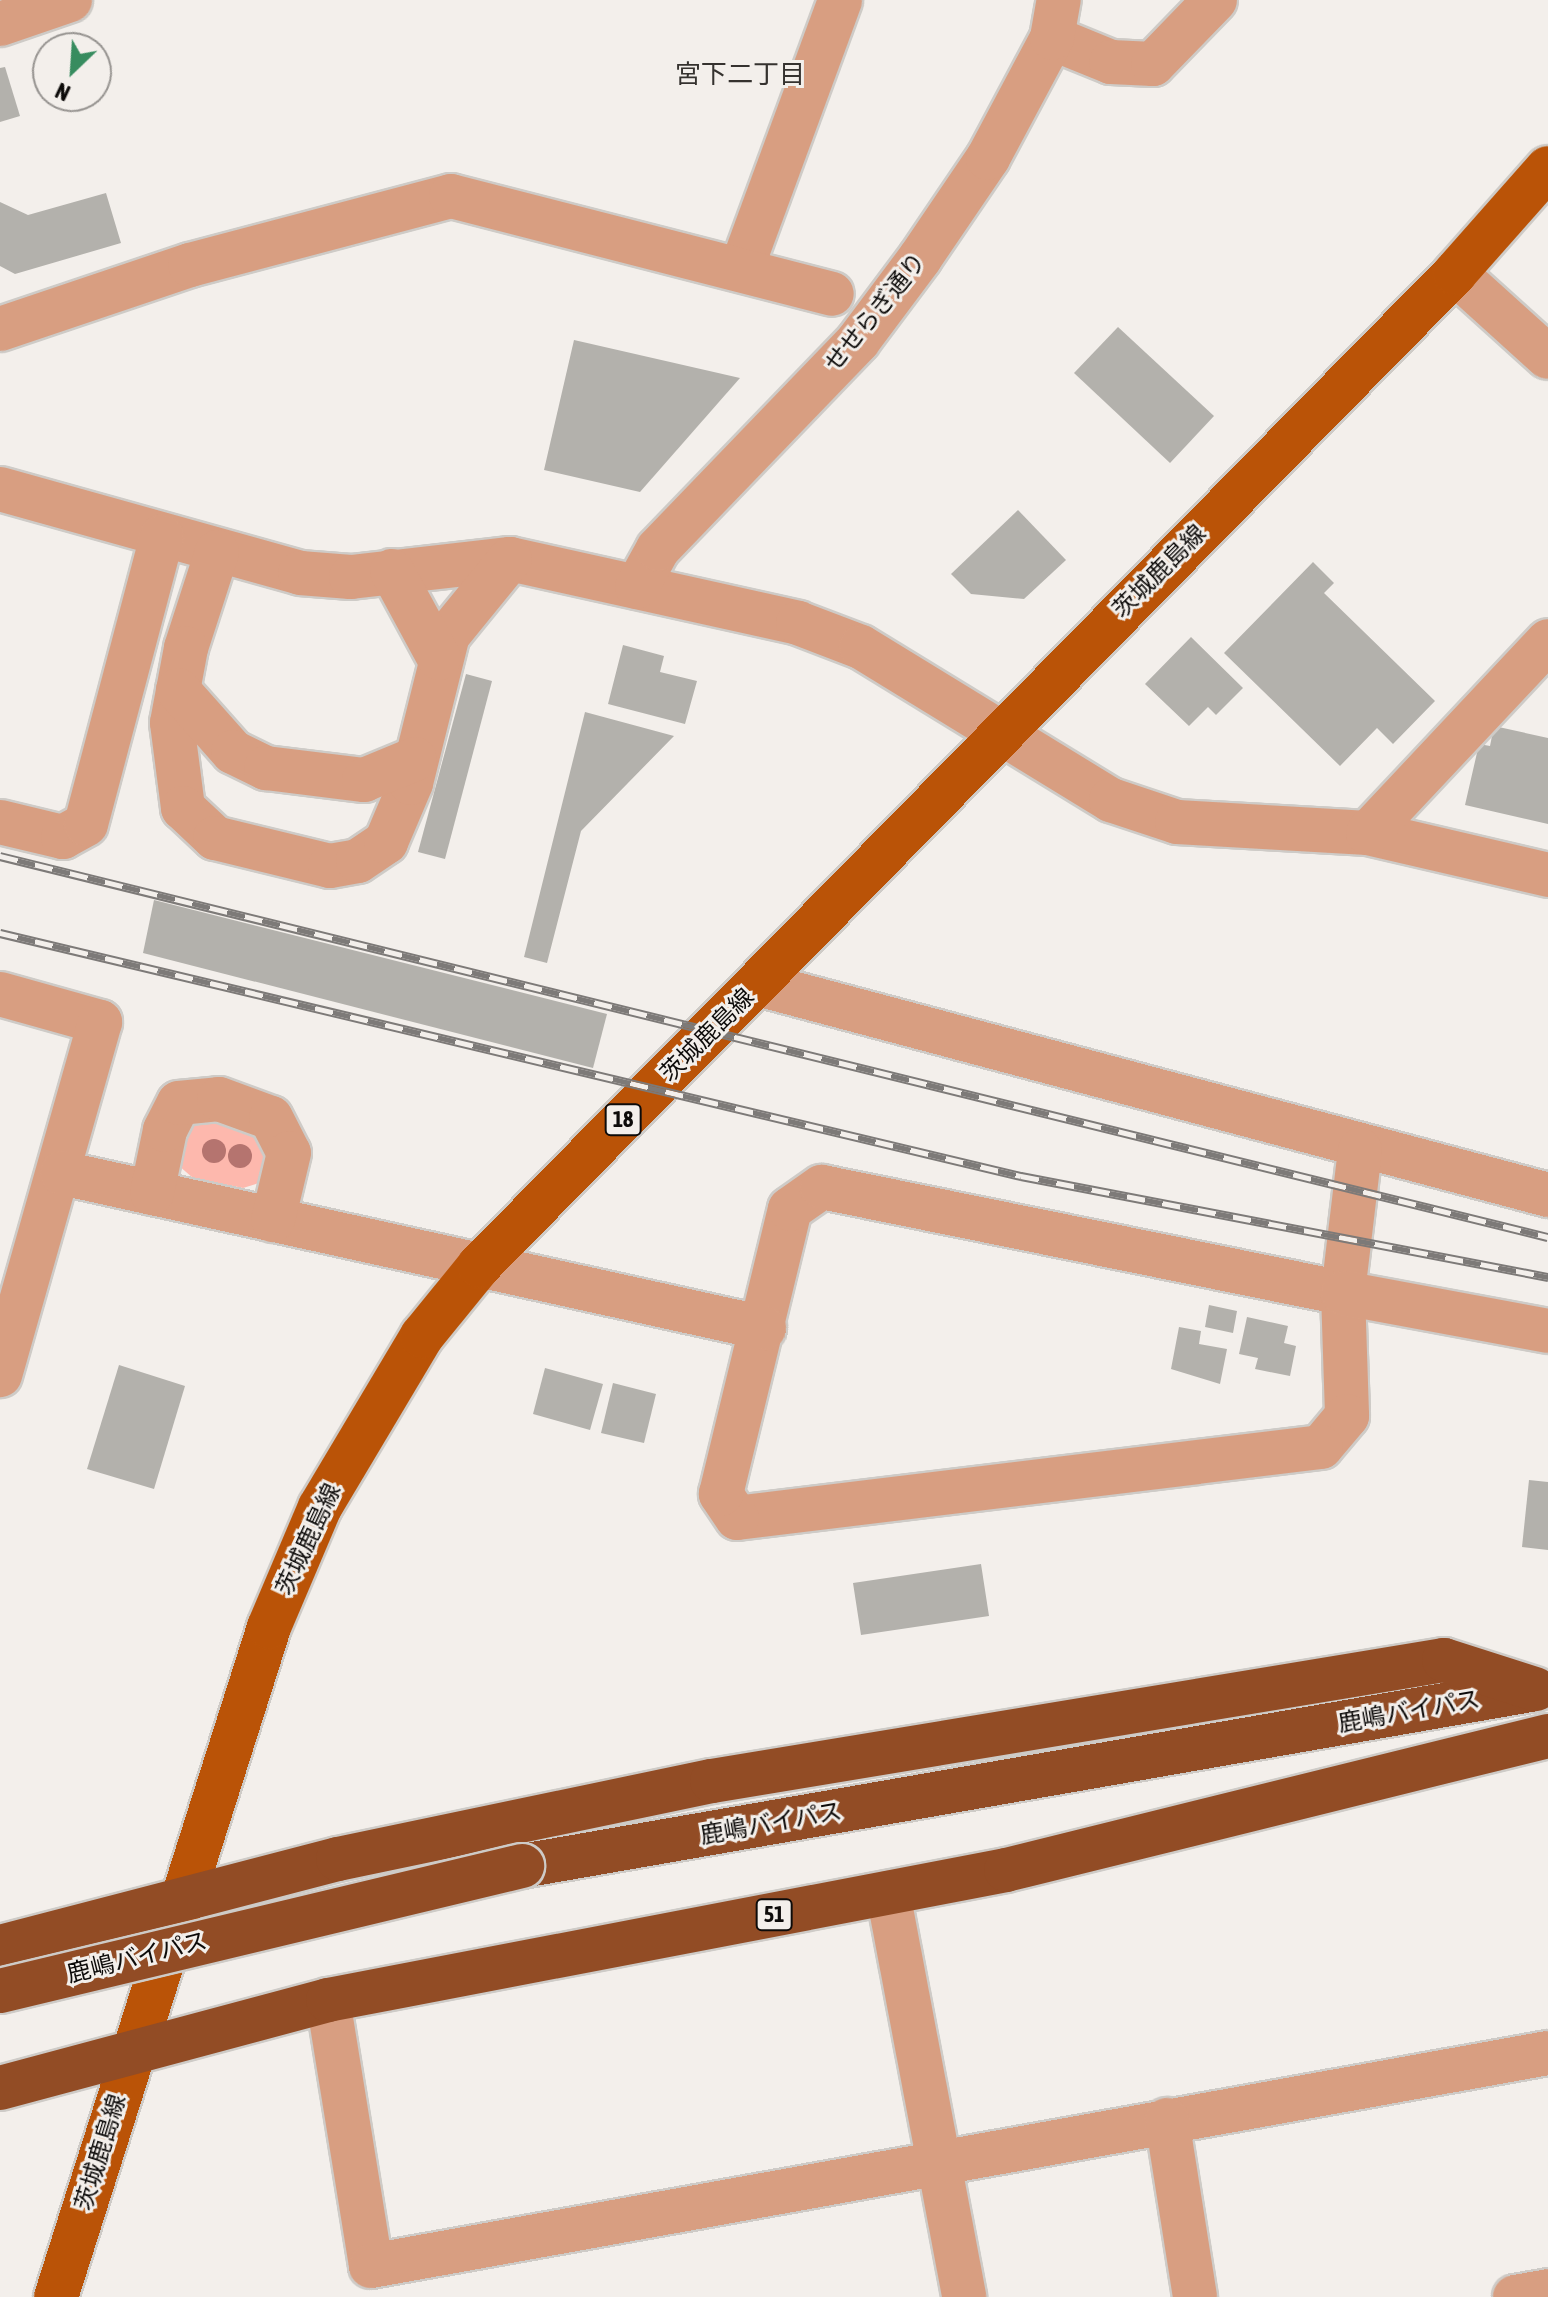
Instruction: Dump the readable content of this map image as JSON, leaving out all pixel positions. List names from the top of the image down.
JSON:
{
  "streets": {
    "highway": ["鹿嶋バイパス", "51"],
    "main road": ["茨城鹿島線", "18"],
    "street": ["せせらぎ通り"]
  },
  "crossings": [
    ["茨城鹿島線", "51"]
  ],
  "districts": ["宮下二丁目"],
  "north": "bottom left"
}
